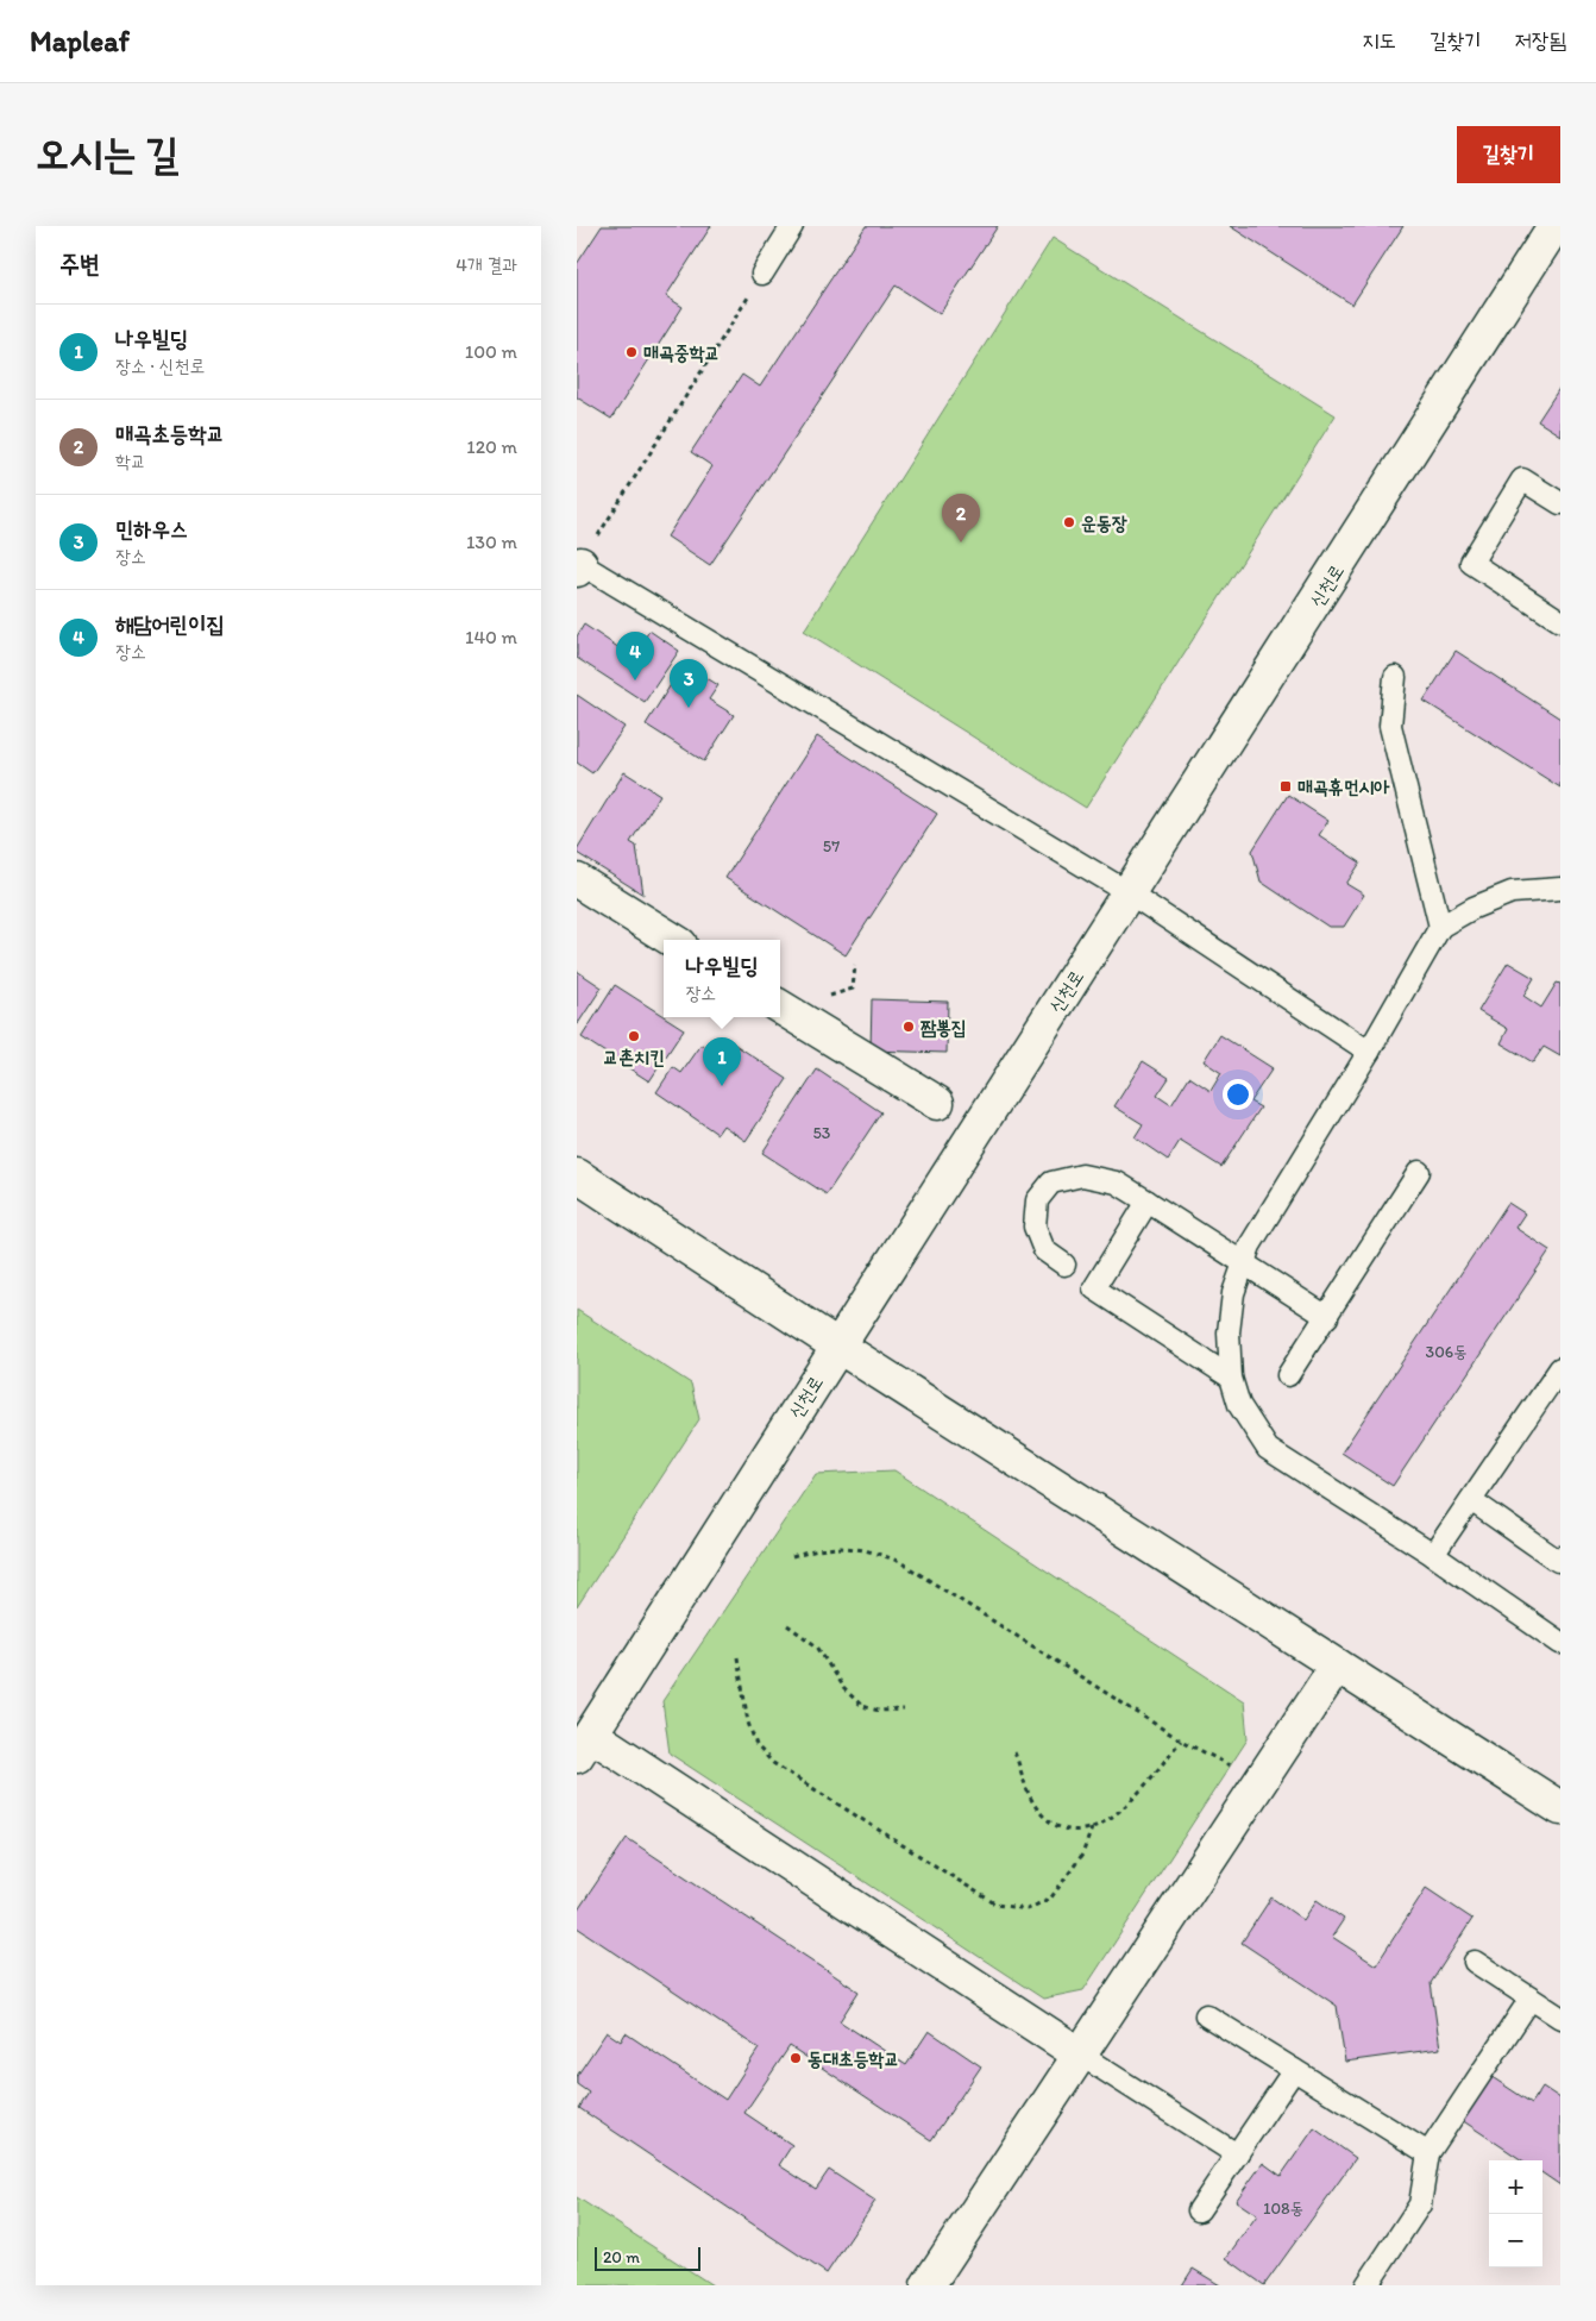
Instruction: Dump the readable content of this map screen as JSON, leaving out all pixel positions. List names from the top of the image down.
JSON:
{
  "streets": {
    "street": ["신천로"]
  },
  "places": {
    "other": [
      "매곡중학교",
      "운동장",
      "짬뽕집",
      "교촌치킨",
      "동대초등학교"
    ],
    "transit": ["매곡휴먼시아"]
  },
  "house_numbers": [
    "57",
    "53",
    "306동",
    "108동"
  ],
  "scale_bar": "20 m",
  "page": {
    "header": "Mapleaf",
    "nav": ["지도", "길찾기", "저장됨"],
    "buttons": "길찾기",
    "title": "오시는 길",
    "heading": ["주변", "4개 결과"],
    "list": [
      {
        "mark": "1",
        "name": "나우빌딩",
        "note": "장소 · 신천로",
        "value": "100 m"
      },
      {
        "mark": "2",
        "name": "매곡초등학교",
        "note": "학교",
        "value": "120 m"
      },
      {
        "mark": "3",
        "name": "민하우스",
        "note": "장소",
        "value": "130 m"
      },
      {
        "mark": "4",
        "name": "해담어린이집",
        "note": "장소",
        "value": "140 m"
      }
    ],
    "pins": [
      "2",
      "4",
      "3",
      "1"
    ],
    "popup": ["나우빌딩", "장소"],
    "map_buttons": ["+", "−"],
    "scale": "20 m"
  }
}
